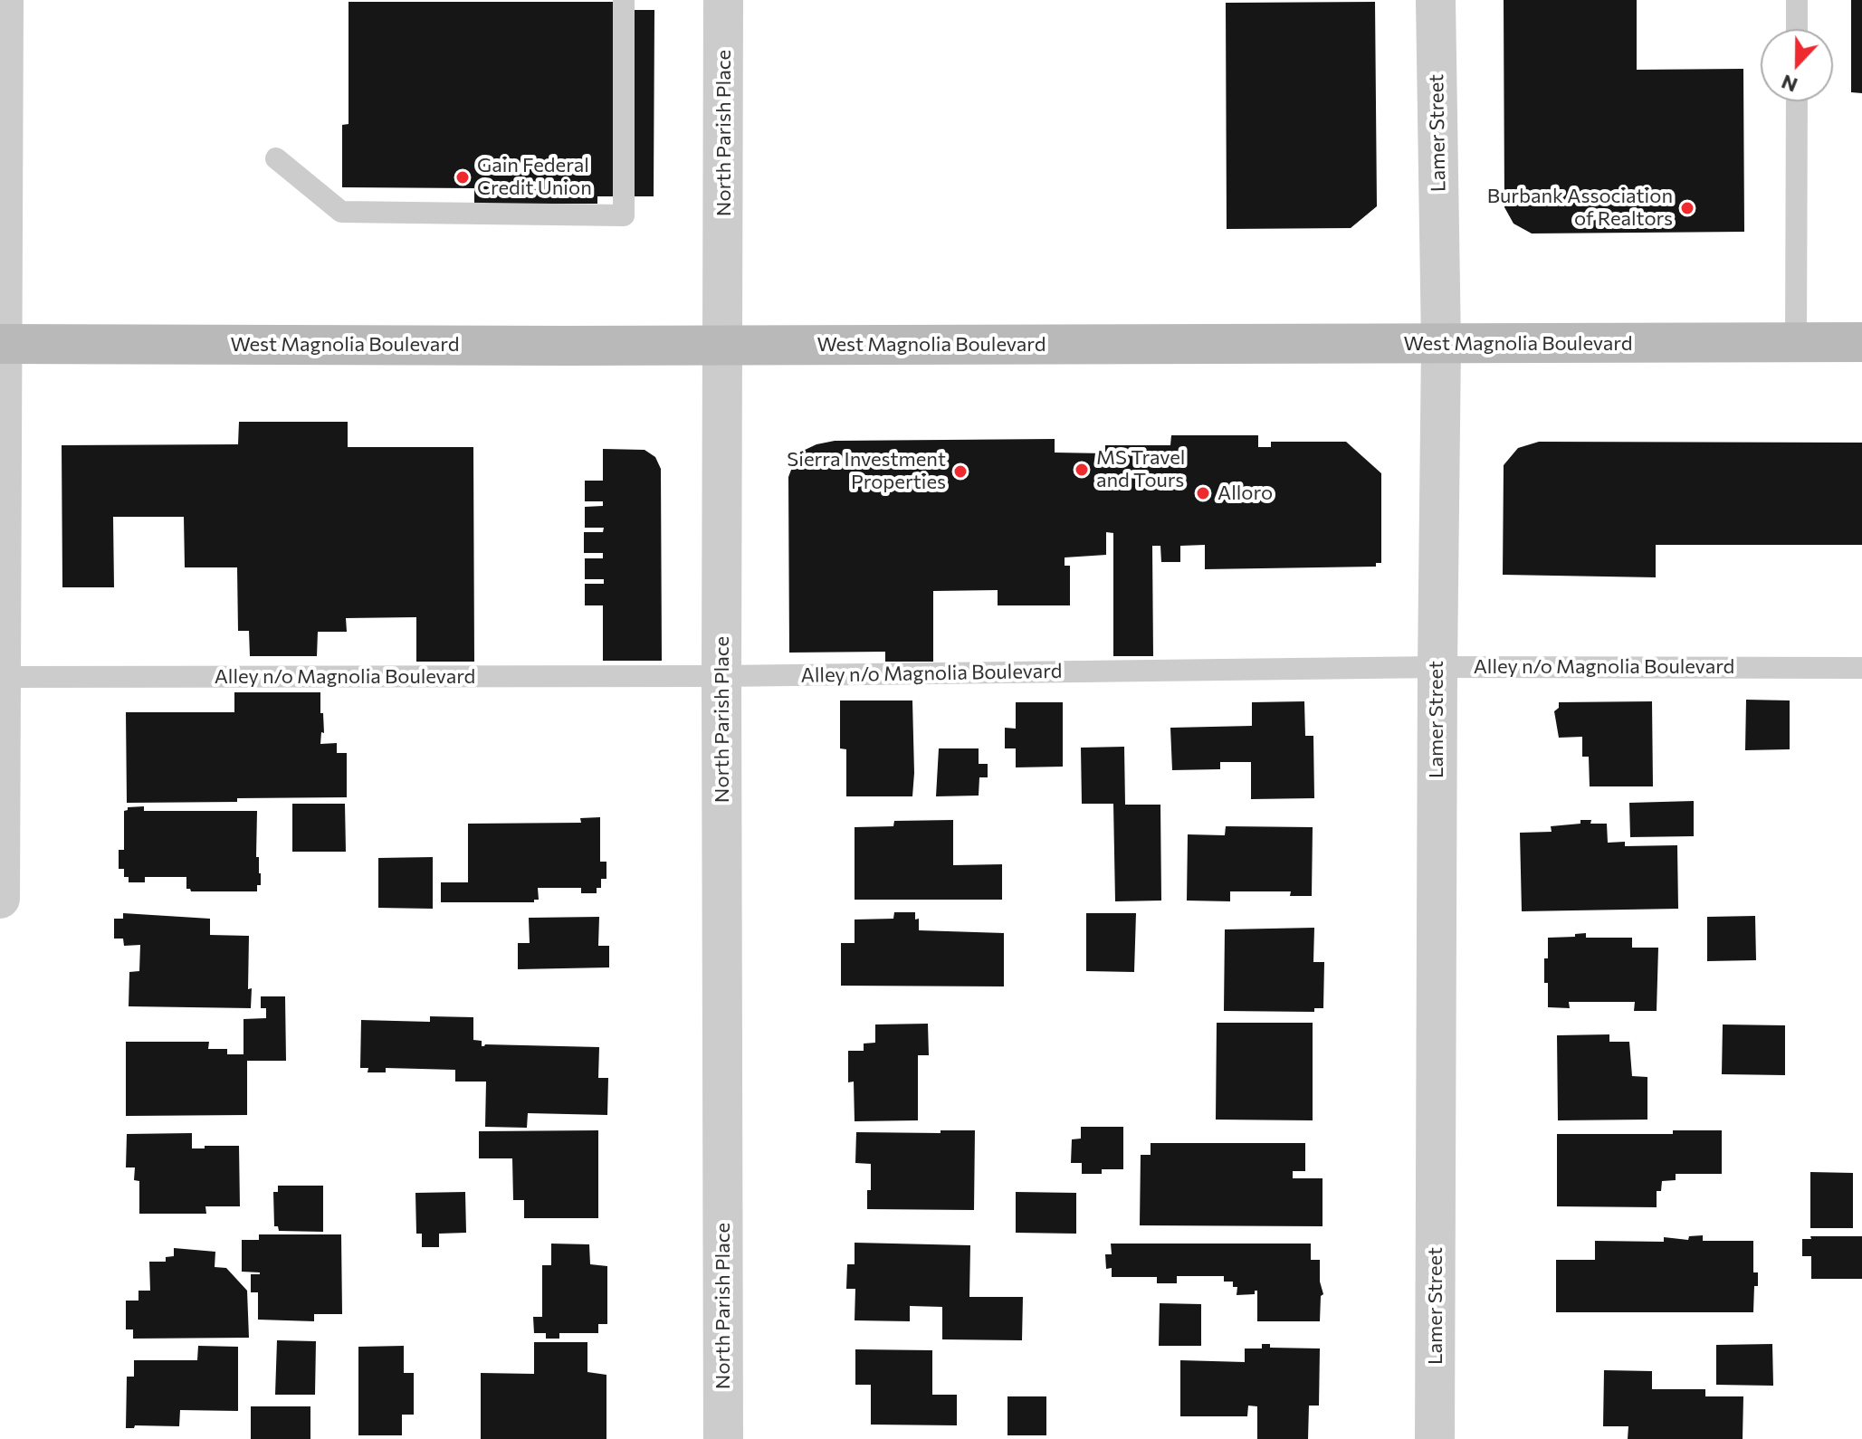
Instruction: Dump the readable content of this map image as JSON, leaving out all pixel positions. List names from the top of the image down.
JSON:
{
  "streets": {
    "main road": ["West Magnolia Boulevard"],
    "street": ["North Parish Place", "Lamer Street"],
    "lane": ["Alley n/o Magnolia Boulevard"]
  },
  "crossings": [
    ["North Parish Place", "West Magnolia Boulevard"],
    ["North Parish Place", "Alley n/o Magnolia Boulevard"],
    ["Lamer Street", "West Magnolia Boulevard"],
    ["Lamer Street", "Alley n/o Magnolia Boulevard"]
  ],
  "places": [
    "Gain Federal Credit Union",
    "Burbank Association of Realtors",
    "MS Travel and Tours",
    "Sierra Investment Properties",
    "Alloro"
  ],
  "north": "bottom"
}
